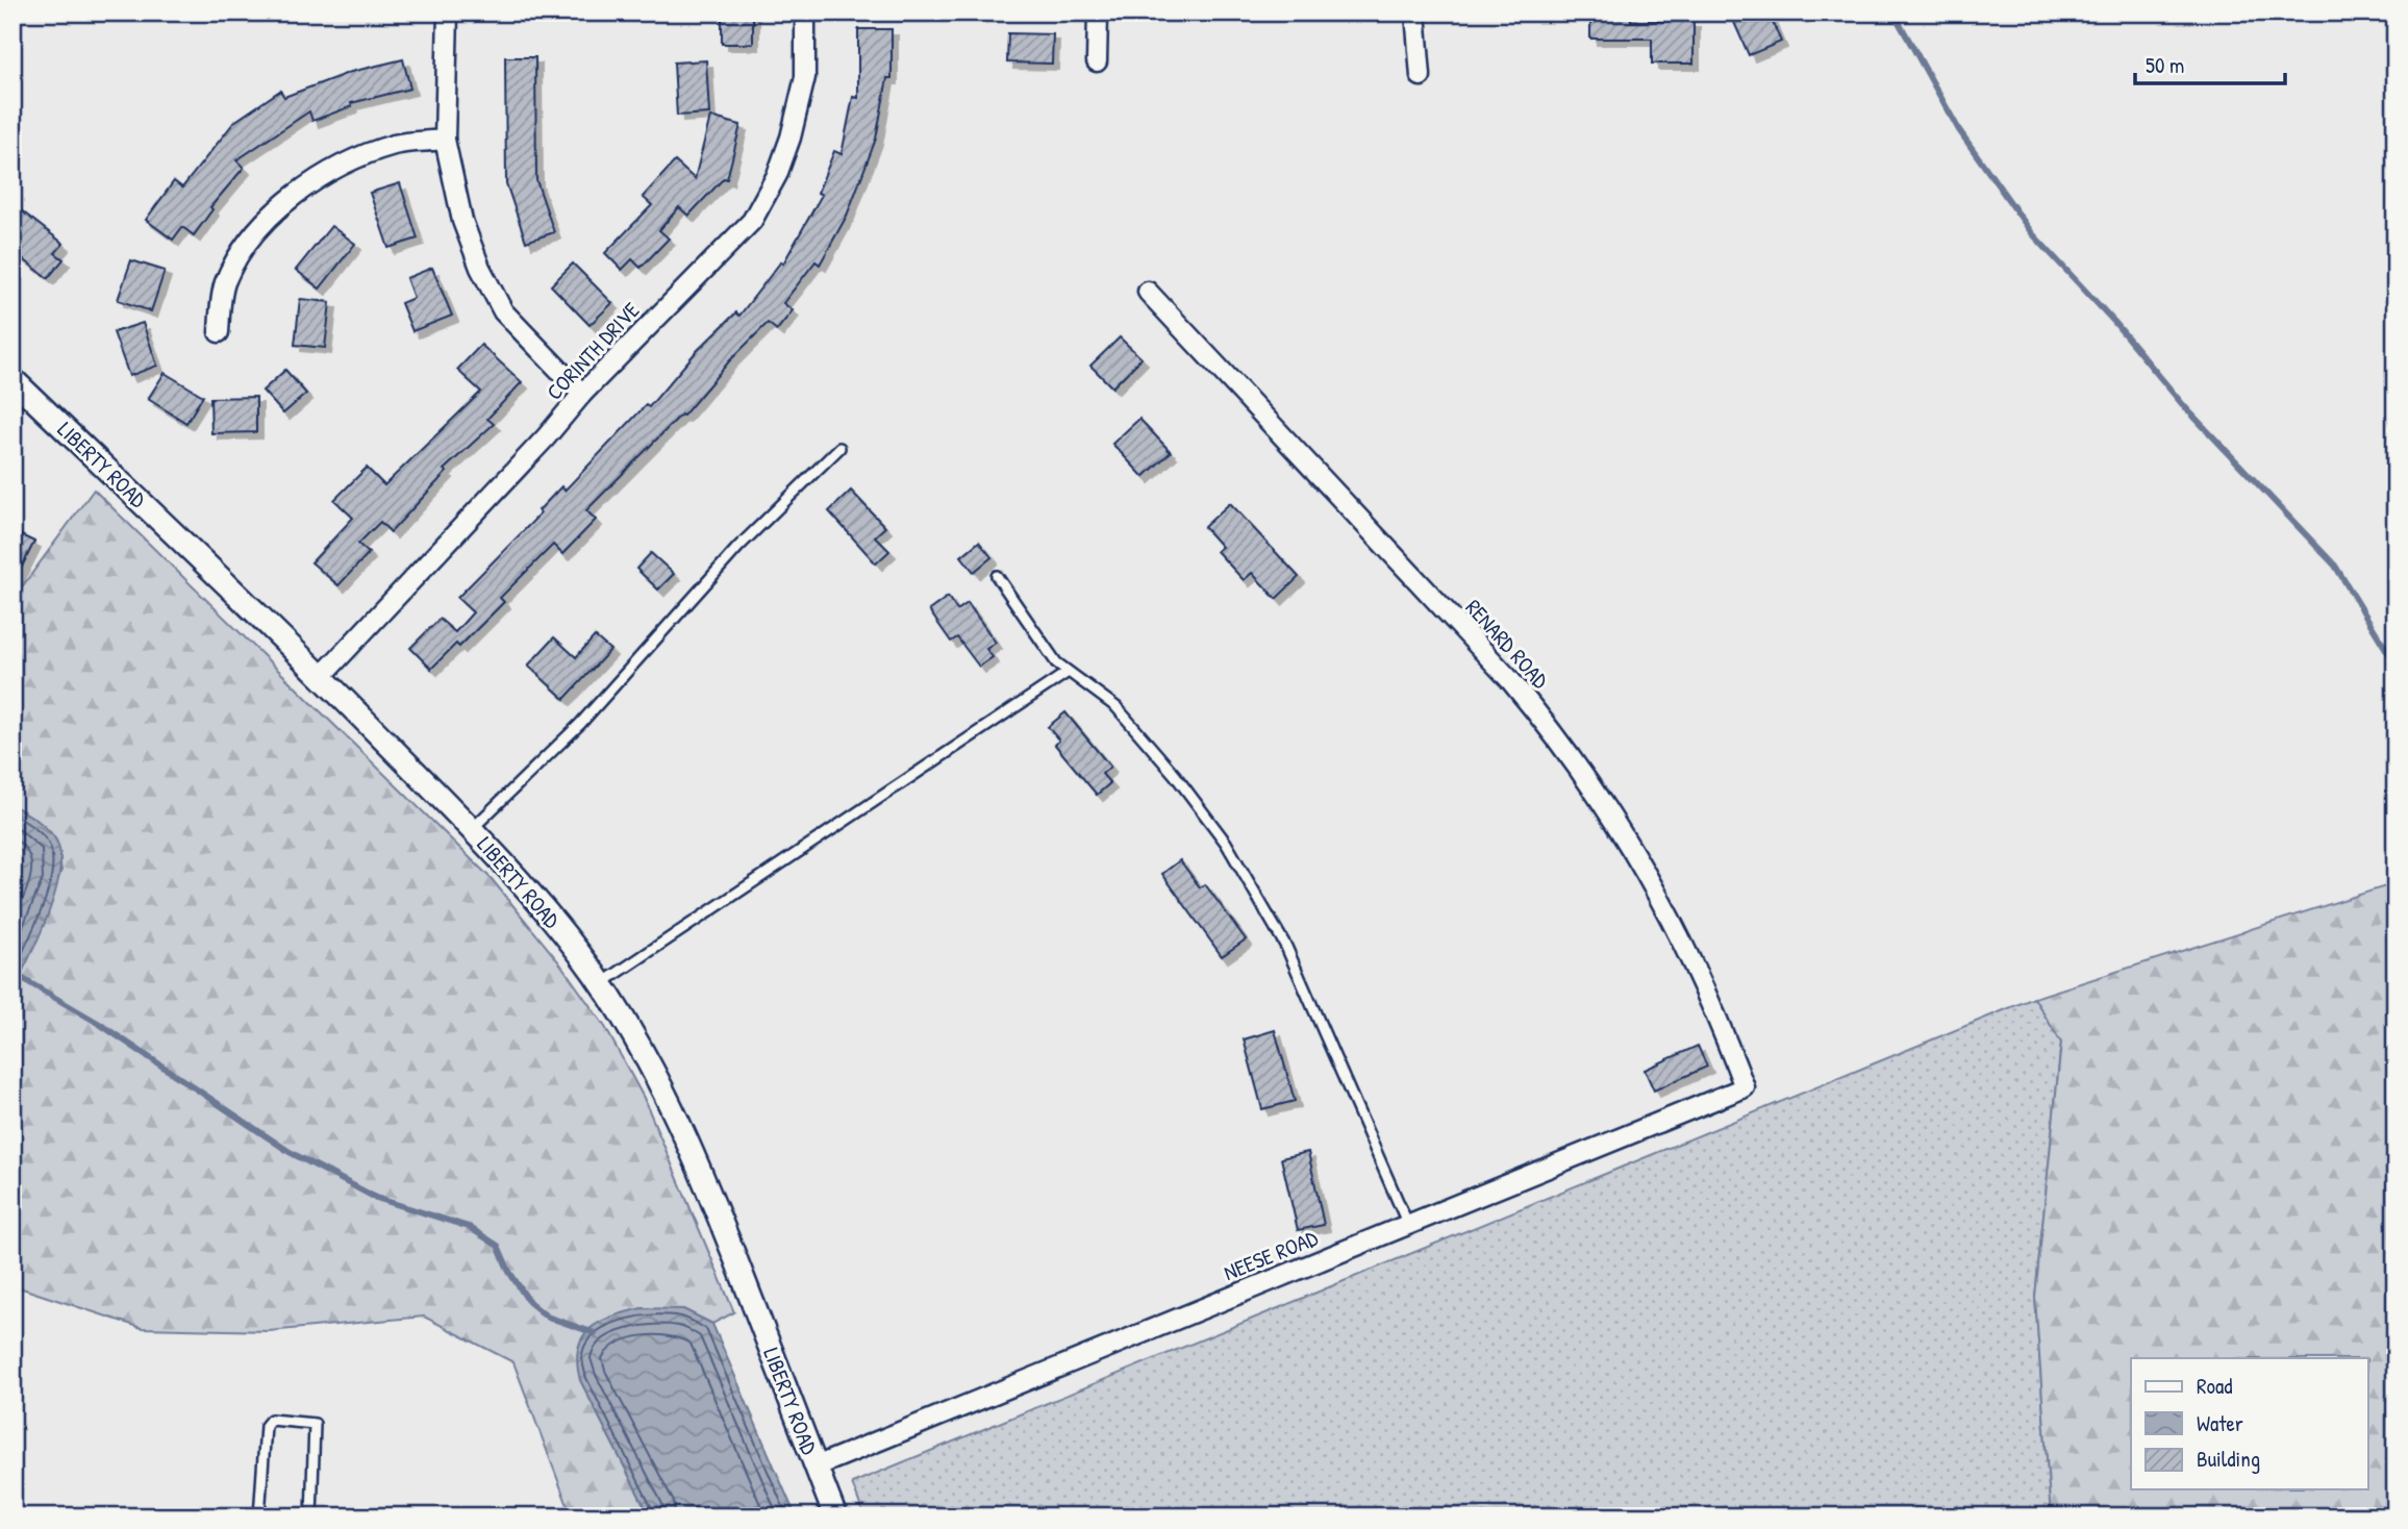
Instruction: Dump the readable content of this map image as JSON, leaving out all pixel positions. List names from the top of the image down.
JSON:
{
  "streets": {
    "street": [
      "CORINTH DRIVE",
      "LIBERTY ROAD",
      "RENARD ROAD",
      "NEESE ROAD"
    ]
  },
  "crossings": [
    ["CORINTH DRIVE", "LIBERTY ROAD"],
    ["LIBERTY ROAD", "NEESE ROAD"],
    ["RENARD ROAD", "NEESE ROAD"]
  ],
  "legend": ["Road", "Water", "Building"],
  "scale_bar": "50 m"
}
